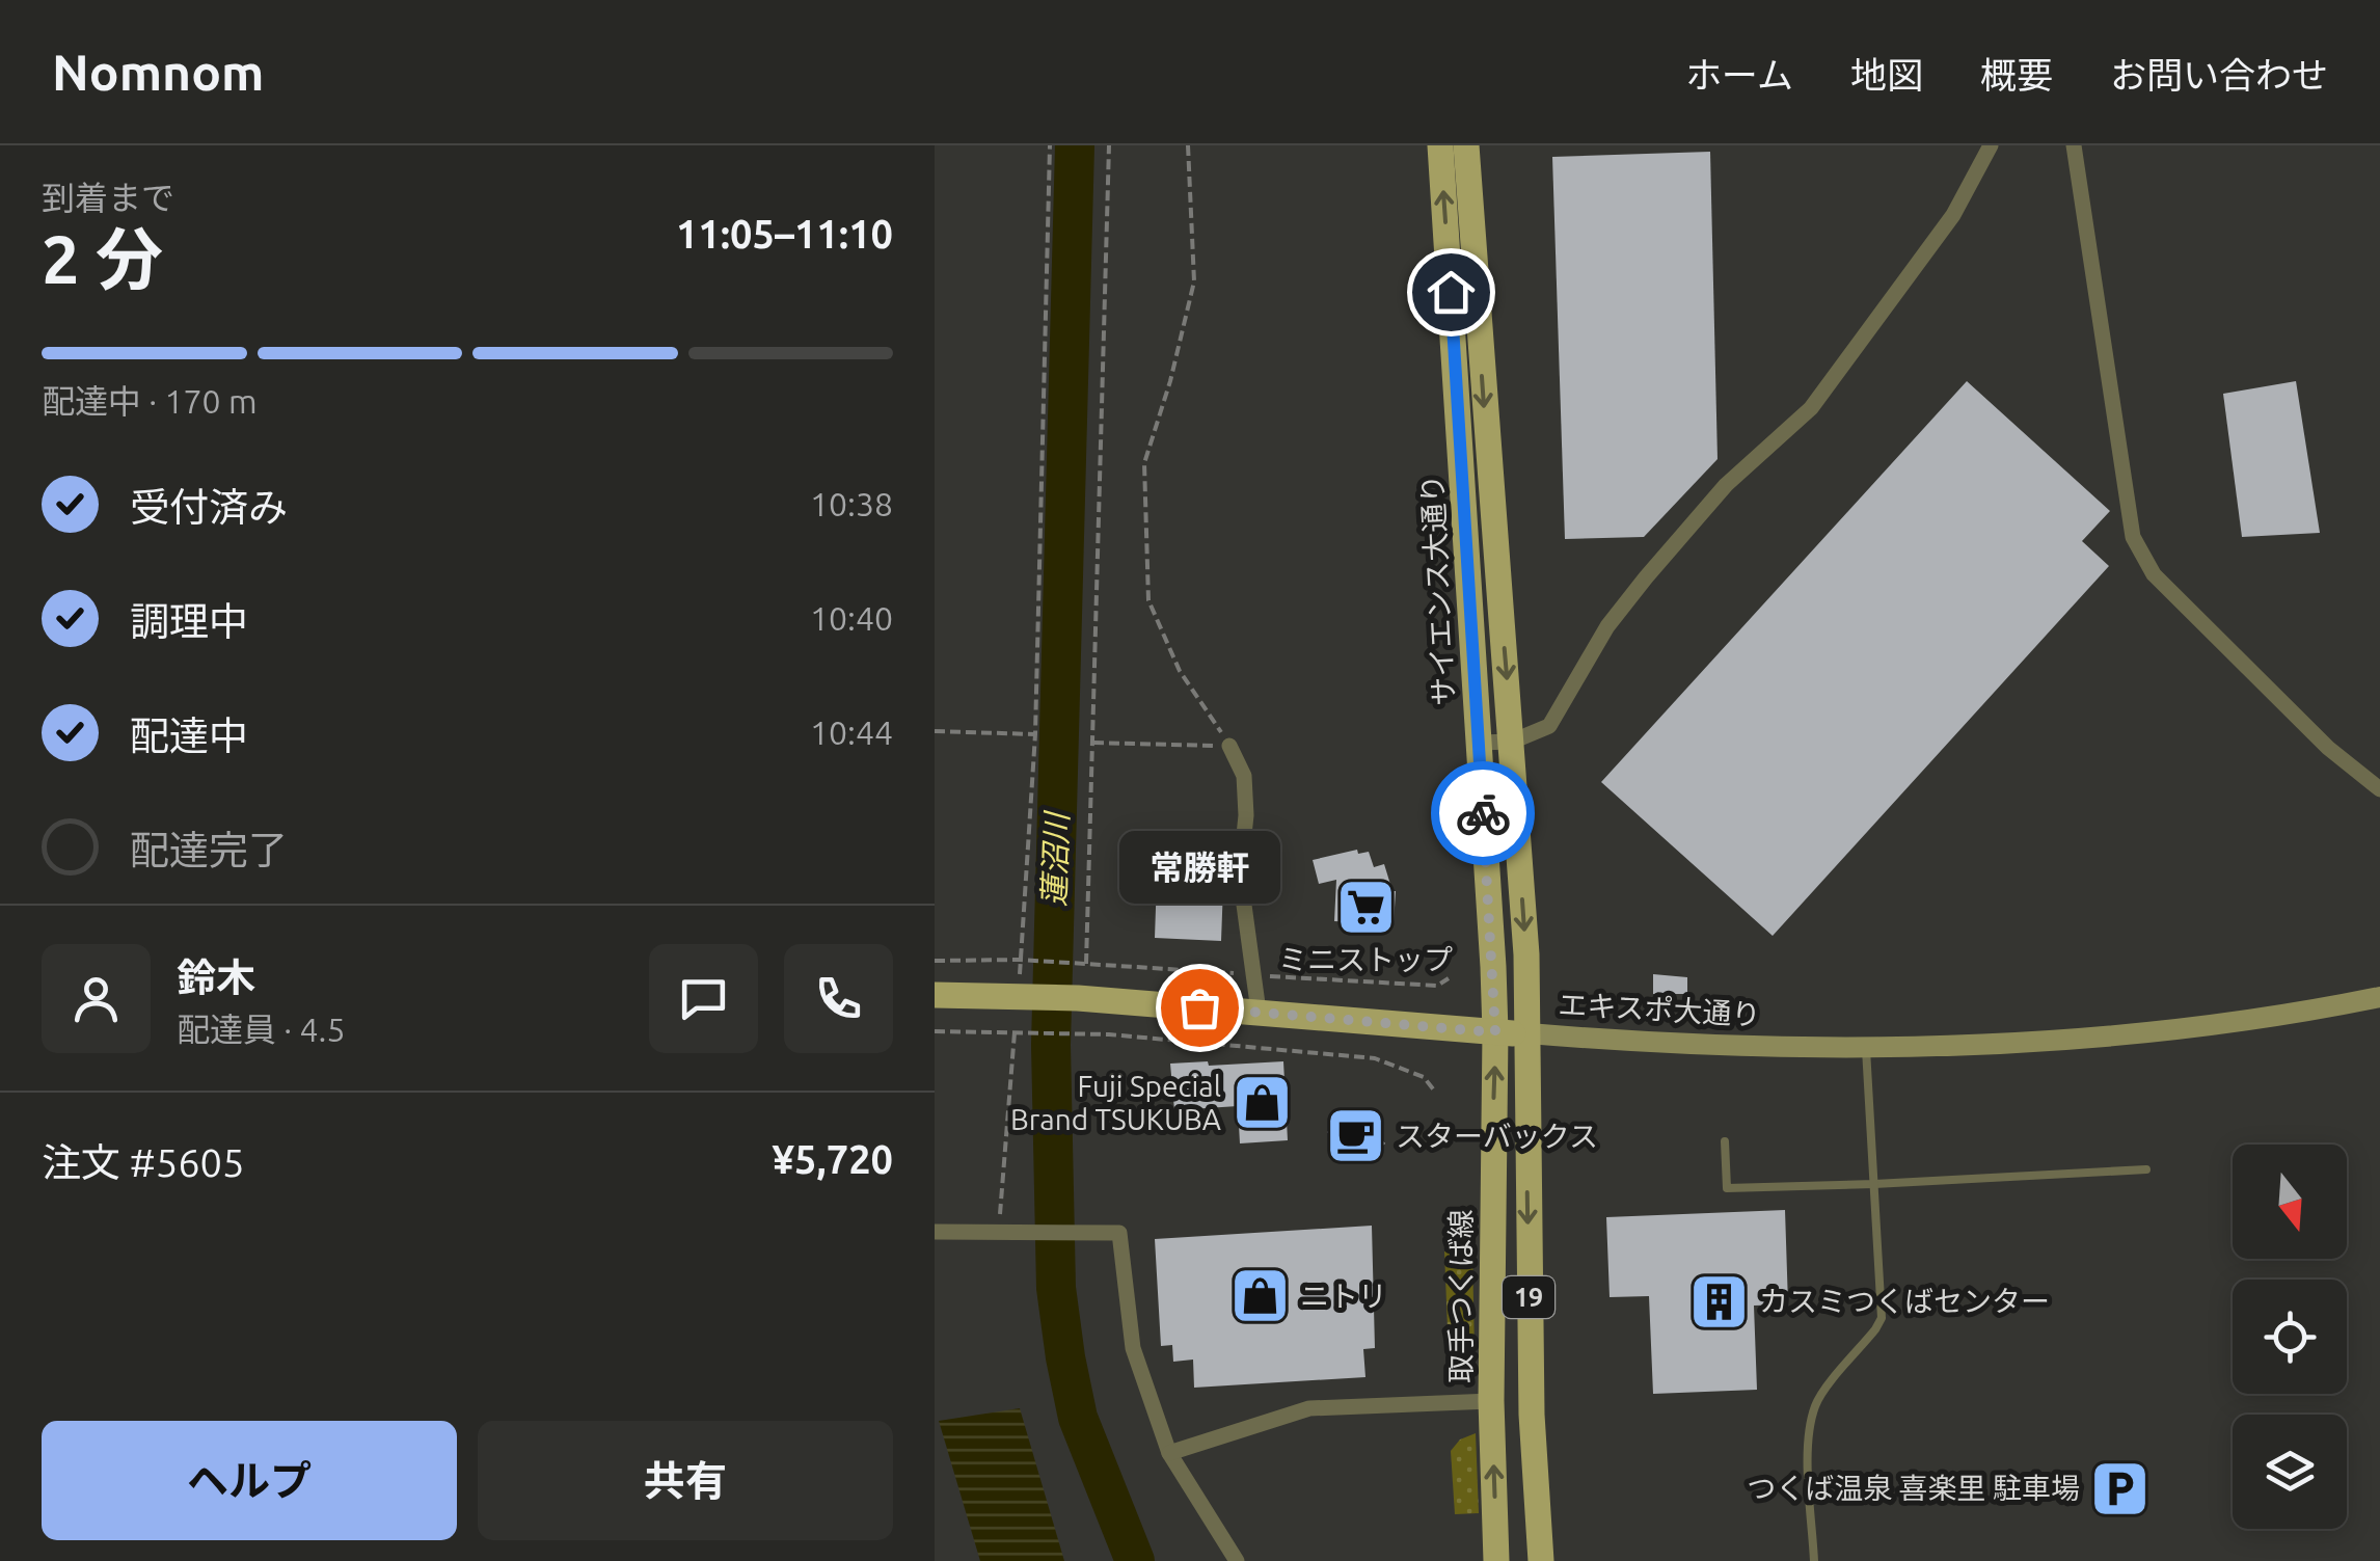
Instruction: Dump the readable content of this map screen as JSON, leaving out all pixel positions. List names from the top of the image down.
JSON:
{
  "streets": {
    "main road": [
      "サイエンス大通り",
      "エキスポ大通り",
      "取手つくば線",
      "19"
    ]
  },
  "crossings": [
    ["サイエンス大通り", "エキスポ大通り"],
    ["サイエンス大通り", "取手つくば線"],
    ["サイエンス大通り", "19"],
    ["エキスポ大通り", "取手つくば線"],
    ["エキスポ大通り", "19"]
  ],
  "water": ["蓮沼川"],
  "places": {
    "supermarket": ["ミニストップ"],
    "other": ["常勝軒"],
    "shop": ["Fuji Special Brand TSUKUBA", "ニトリ"],
    "cafe": ["スターバックス"],
    "building": ["カスミつくばセンター"],
    "parking": ["つくば温泉 喜楽里 駐車場"]
  },
  "north": "bottom",
  "page": {
    "header": "Nomnom",
    "nav": [
      "ホーム",
      "地図",
      "概要",
      "お問い合わせ"
    ],
    "heading": ["2 分", "到着まで", "11:05–11:10"],
    "panel": [
      "鈴木",
      "配達員 · 4.5",
      "注文 #5605",
      "¥5,720"
    ],
    "bar": "配達中 · 170 m",
    "list": [
      ["受付済み", "10:38"],
      ["調理中", "10:40"],
      ["配達中", "10:44"],
      "配達完了"
    ],
    "bubble": "常勝軒",
    "buttons": ["ヘルプ", "共有"]
  }
}
